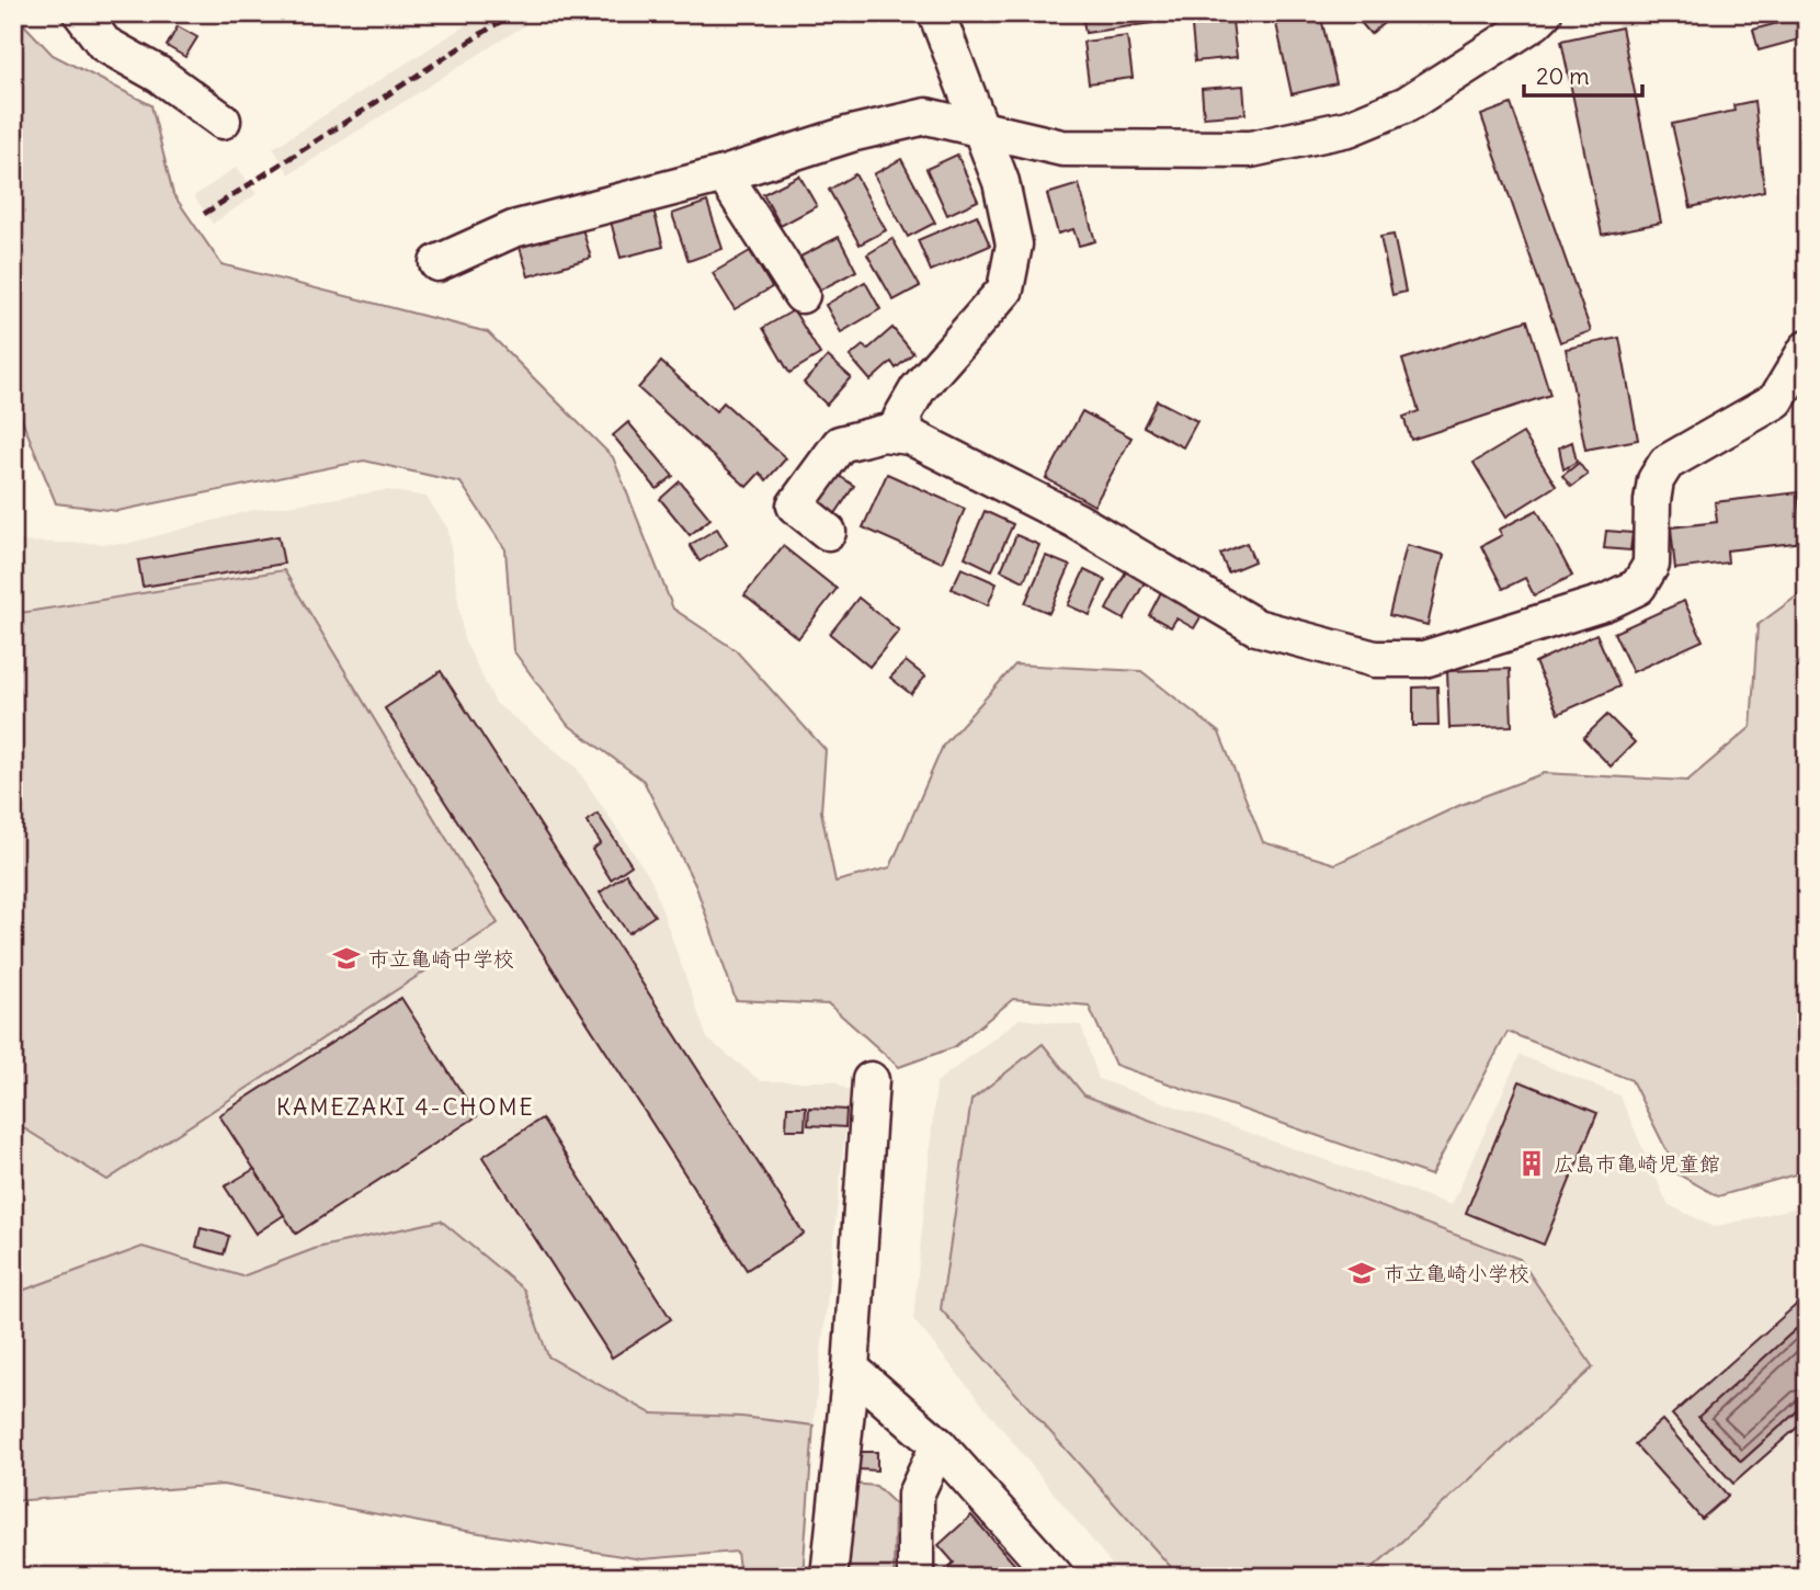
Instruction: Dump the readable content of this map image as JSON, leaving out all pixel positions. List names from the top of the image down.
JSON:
{
  "districts": ["KAMEZAKI 4-CHOME"],
  "places": {
    "school or university": ["市立亀崎中学校", "市立亀崎小学校"],
    "building": ["広島市亀崎児童館"]
  },
  "scale_bar": "20 m"
}
